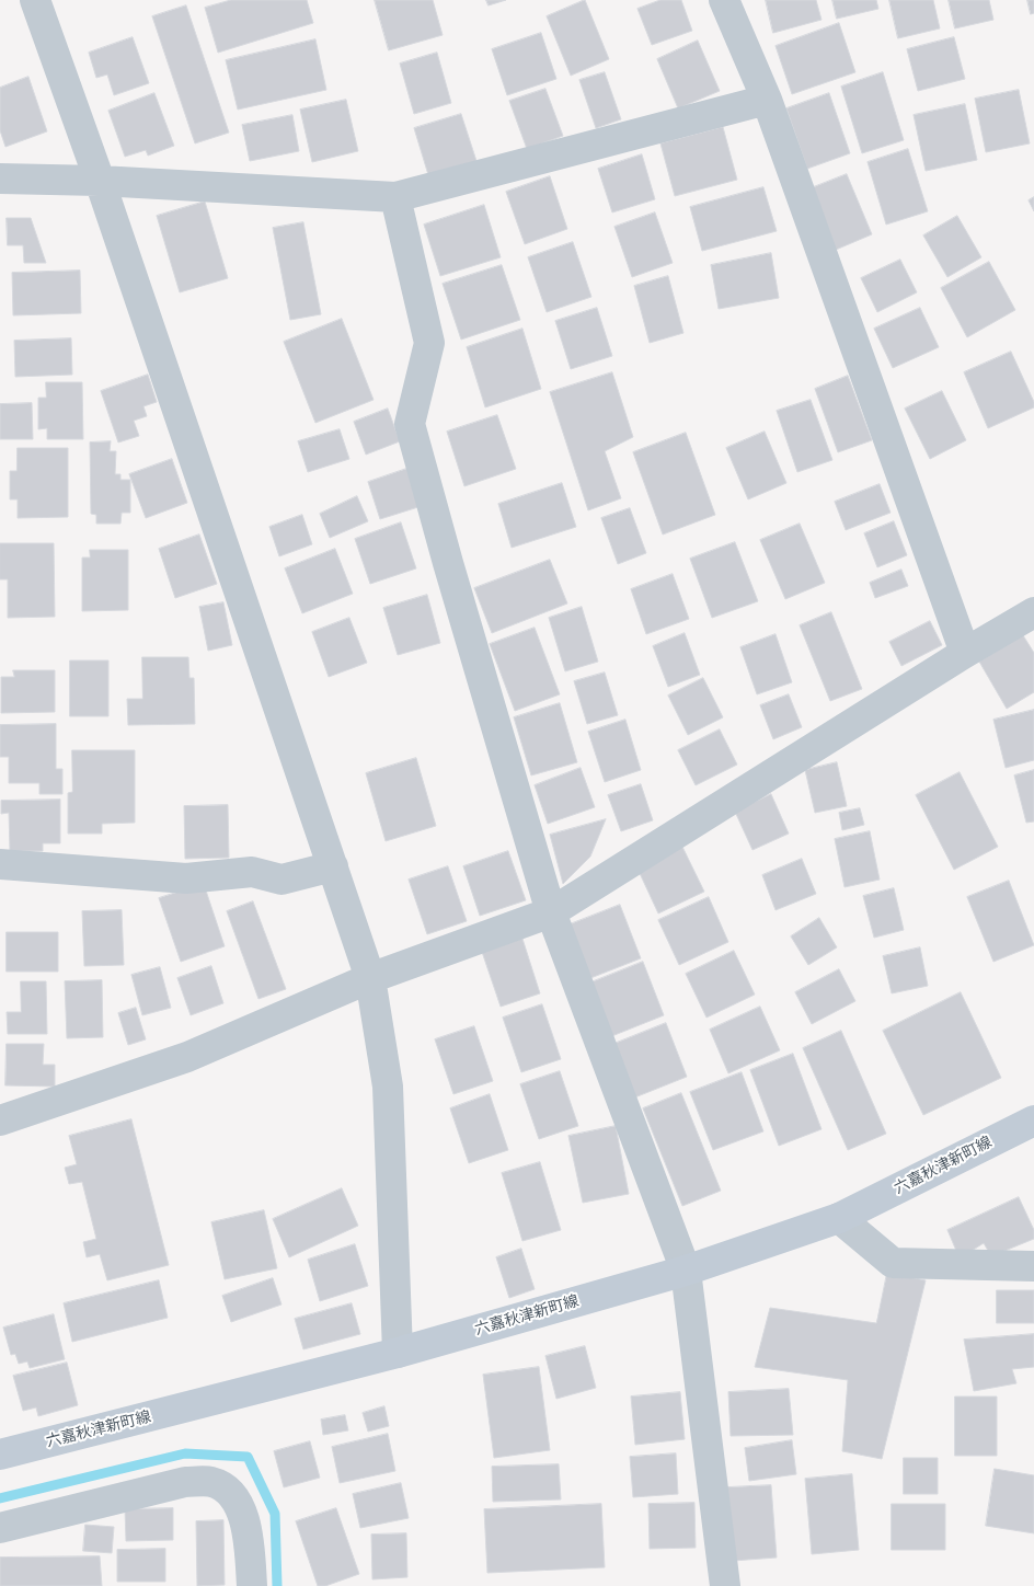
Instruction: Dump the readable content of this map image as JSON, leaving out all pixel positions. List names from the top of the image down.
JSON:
{
  "streets": {
    "main road": ["六嘉秋津新町線"]
  }
}
